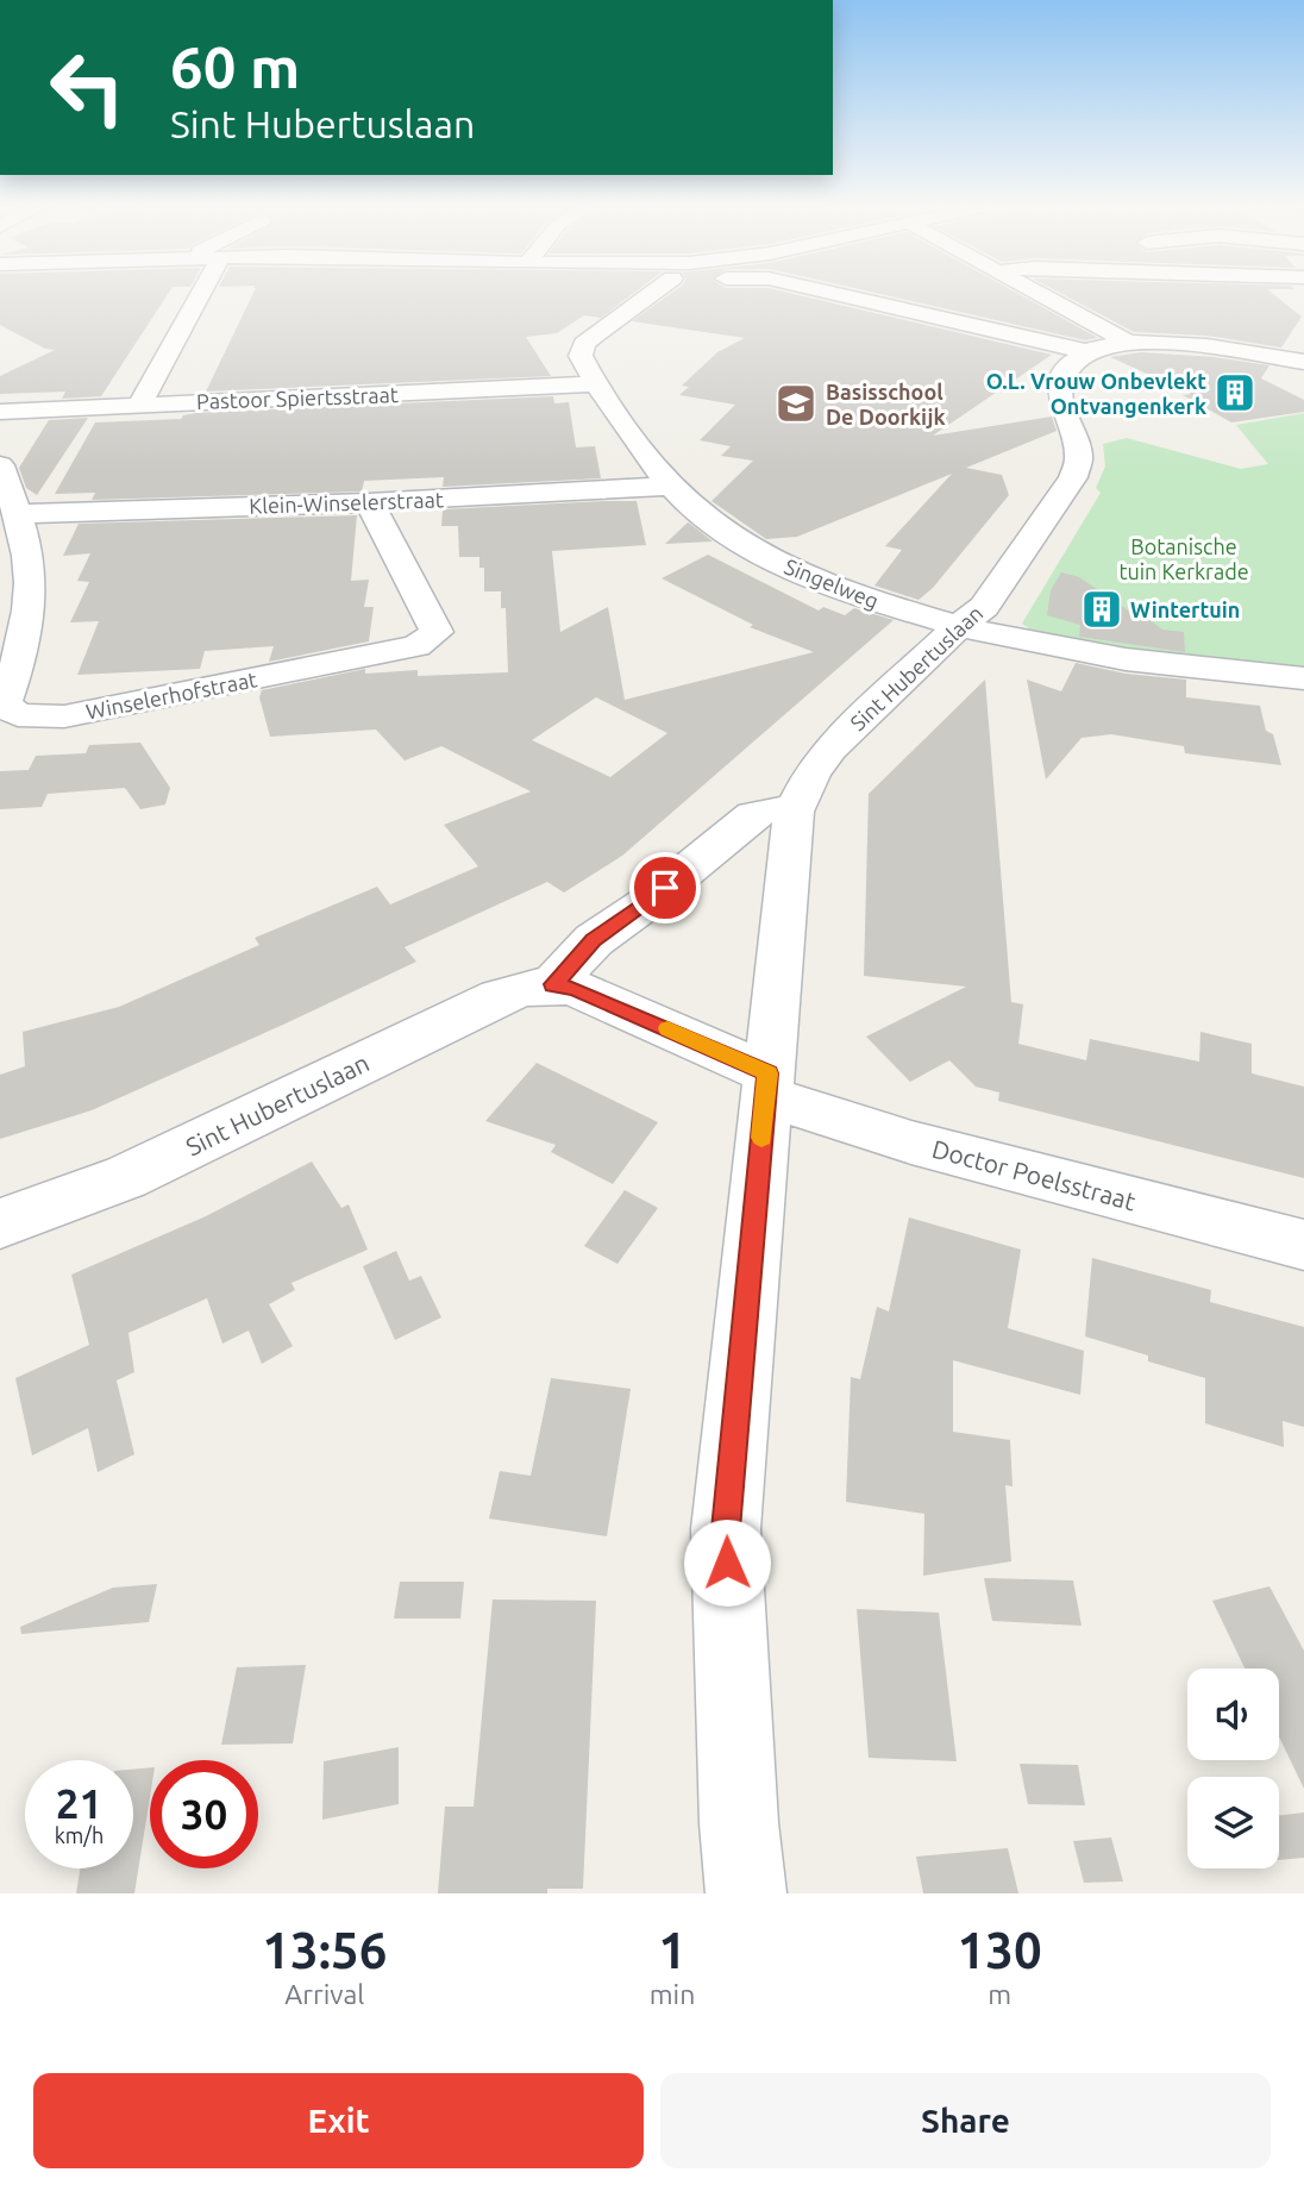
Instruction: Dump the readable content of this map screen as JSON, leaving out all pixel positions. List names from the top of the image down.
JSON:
{
  "streets": {
    "street": [
      "Pastoor Spiertsstraat",
      "Klein-Winselerstraat",
      "Singelweg",
      "Sint Hubertuslaan",
      "Winselerhofstraat",
      "Doctor Poelsstraat"
    ]
  },
  "crossings": [
    ["Pastoor Spiertsstraat", "Singelweg"],
    ["Klein-Winselerstraat", "Singelweg"],
    ["Klein-Winselerstraat", "Winselerhofstraat"],
    ["Singelweg", "Sint Hubertuslaan"],
    ["Sint Hubertuslaan", "Doctor Poelsstraat"]
  ],
  "parks": ["Botanische tuin Kerkrade"],
  "places": {
    "building": ["O.L. Vrouw Onbevlekt Ontvangenkerk", "Wintertuin"],
    "school or university": ["Basisschool De Doorkijk"]
  },
  "page": {
    "turn": ["60 m", "Sint Hubertuslaan"],
    "speed": "21 km/h",
    "limit": "30",
    "eta": [
      "13:56",
      "Arrival",
      "1",
      "min",
      "130",
      "m"
    ],
    "buttons": ["Exit", "Share"]
  }
}
